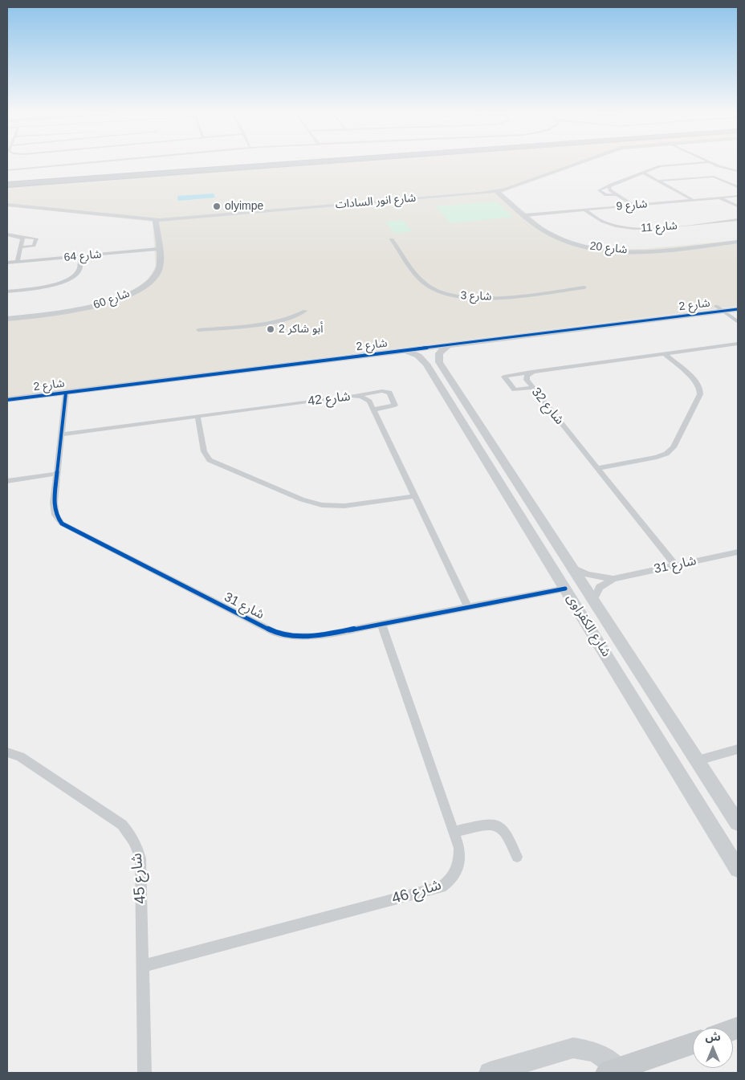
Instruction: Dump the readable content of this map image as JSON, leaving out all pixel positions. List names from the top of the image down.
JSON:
{
  "streets": {
    "street": [
      "شارع انور السادات",
      "شارع 9",
      "شارع 11",
      "شارع 20",
      "شارع 64",
      "شارع 3",
      "شارع 60",
      "شارع 2",
      "شارع 42",
      "شارع 32",
      "شارع 31",
      "شارع الكفراوى",
      "شارع 45",
      "شارع 46"
    ]
  },
  "crossings": [
    ["شارع انور السادات", "شارع 20"],
    ["شارع انور السادات", "شارع 60"],
    ["شارع 9", "شارع 11"],
    ["شارع 9", "شارع 20"],
    ["شارع 64", "شارع 60"],
    ["شارع 2", "شارع 31"],
    ["شارع 2", "شارع الكفراوى"],
    ["شارع 42", "شارع 31"],
    ["شارع 32", "شارع 31"],
    ["شارع 31", "شارع الكفراوى"],
    ["شارع 31", "شارع 46"],
    ["شارع 45", "شارع 46"]
  ],
  "places": ["olyimpe", "أبو شاكر 2"],
  "north": "top"
}
